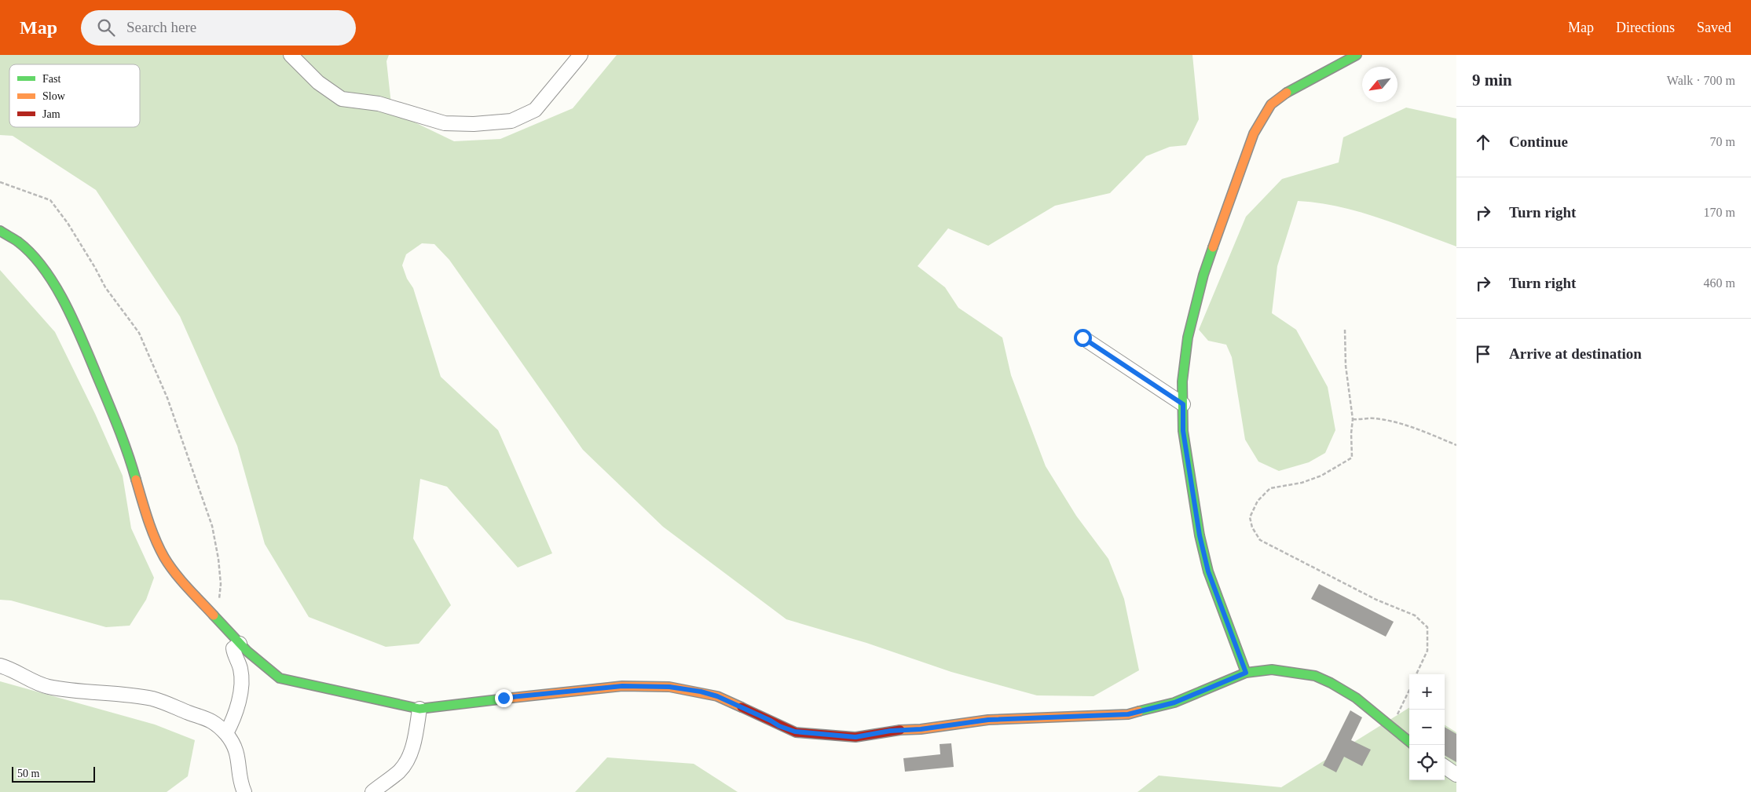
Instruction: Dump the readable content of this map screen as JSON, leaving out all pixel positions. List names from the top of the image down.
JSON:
{
  "legend": ["Fast", "Slow", "Jam"],
  "scale_bar": "50 m",
  "north": "bottom left",
  "page": {
    "header": "Map",
    "search": "Search here",
    "nav": ["Map", "Directions", "Saved"],
    "heading": ["9 min", "Walk · 700 m"],
    "list": [
      ["Continue", "70 m"],
      ["Turn right", "170 m"],
      ["Turn right", "460 m"],
      "Arrive at destination"
    ],
    "map_buttons": ["+", "−"],
    "scale": "50 m"
  }
}
